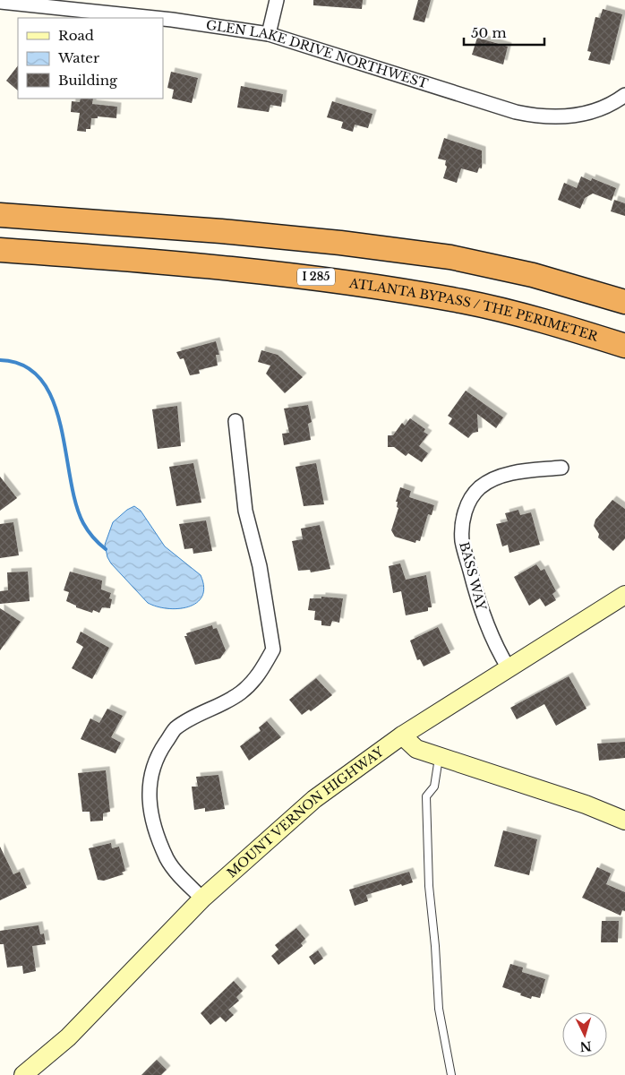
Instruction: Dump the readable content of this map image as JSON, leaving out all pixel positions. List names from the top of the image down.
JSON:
{
  "streets": {
    "highway": ["I 285", "ATLANTA BYPASS / THE PERIMETER"],
    "street": ["GLEN LAKE DRIVE NORTHWEST", "BASS WAY", "MOUNT VERNON HIGHWAY"]
  },
  "crossings": [
    ["BASS WAY", "MOUNT VERNON HIGHWAY"]
  ],
  "legend": ["Road", "Water", "Building"],
  "scale_bar": "50 m",
  "north": "bottom"
}
